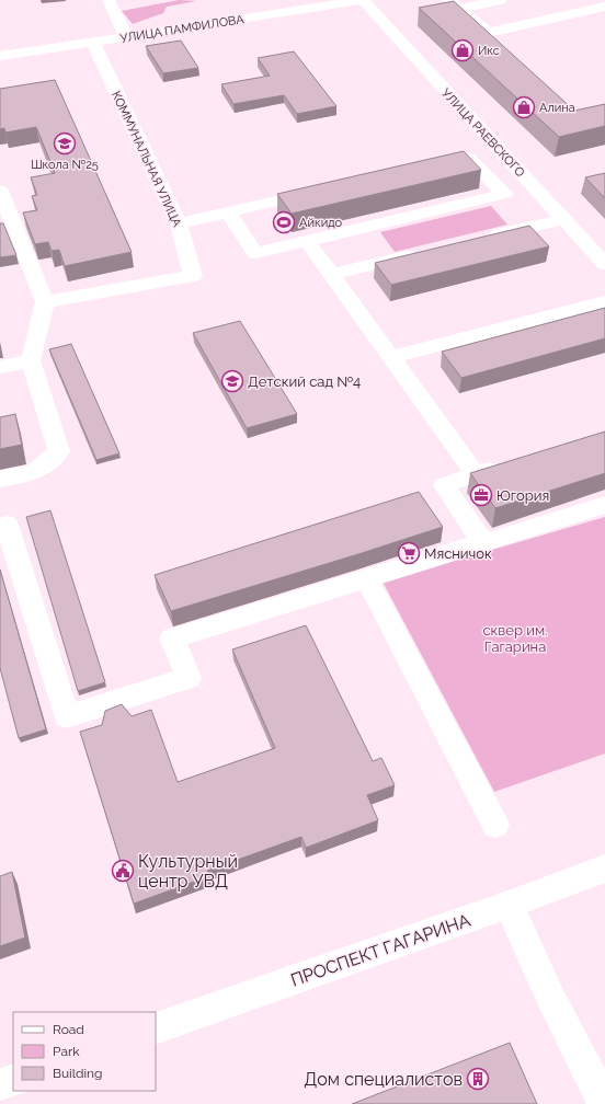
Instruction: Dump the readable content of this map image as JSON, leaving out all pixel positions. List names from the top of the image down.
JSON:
{
  "streets": {
    "street": [
      "УЛИЦА ПАМФИЛОВА",
      "УЛИЦА РАЕВСКОГО",
      "КОММУНАЛЬНАЯ УЛИЦА",
      "ПРОСПЕКТ ГАГАРИНА"
    ]
  },
  "crossings": [
    ["УЛИЦА ПАМФИЛОВА", "УЛИЦА РАЕВСКОГО"],
    ["УЛИЦА ПАМФИЛОВА", "КОММУНАЛЬНАЯ УЛИЦА"]
  ],
  "parks": ["сквер им. Гагарина"],
  "places": {
    "shop": ["Икс", "Алина"],
    "school or university": ["Школа №25", "Детский сад №4"],
    "sports": ["Айкидо"],
    "office": ["Югория"],
    "supermarket": ["Мясничок"],
    "public building": ["Культурный центр УВД"],
    "building": ["Дом специалистов"]
  },
  "legend": ["Road", "Park", "Building"]
}
